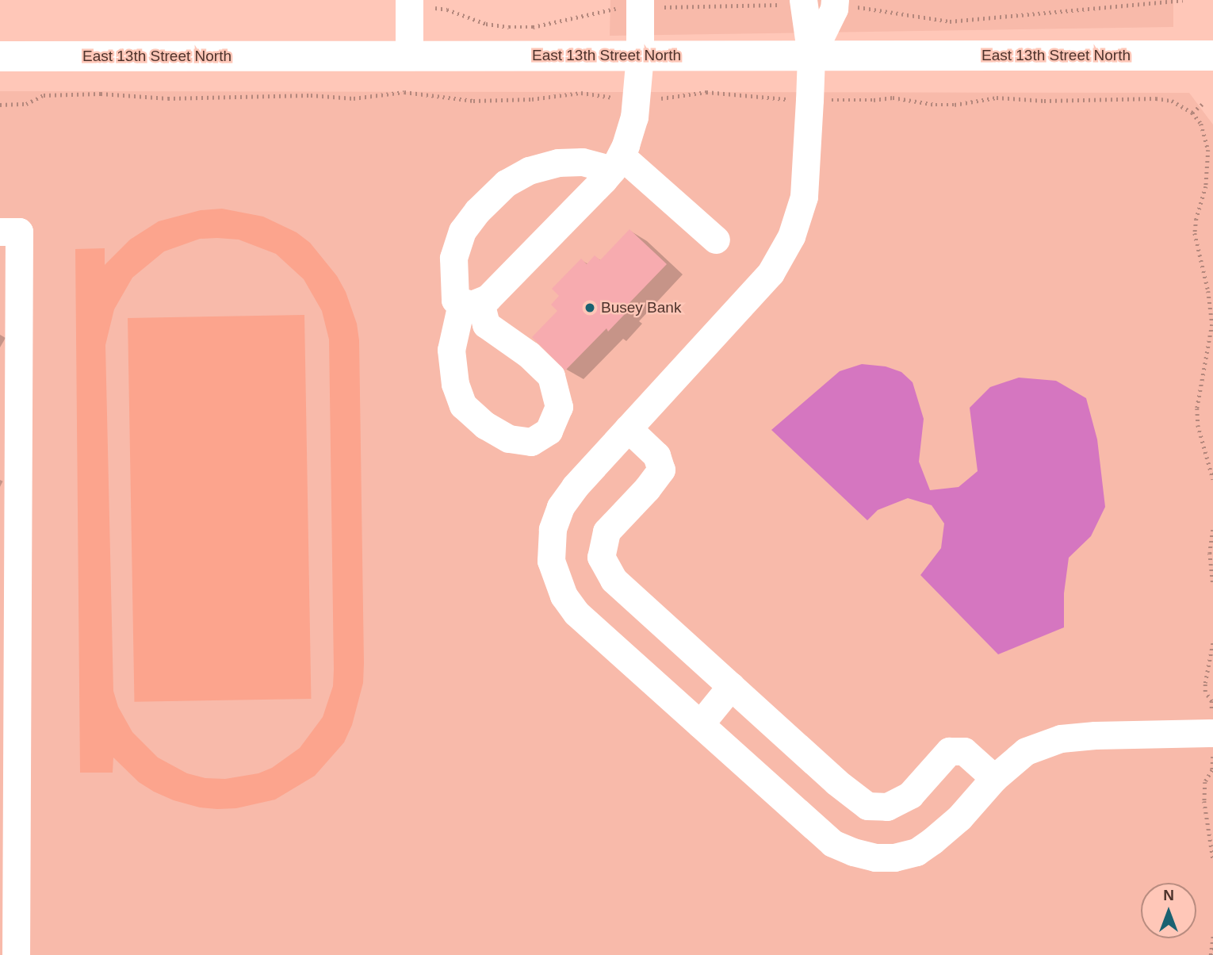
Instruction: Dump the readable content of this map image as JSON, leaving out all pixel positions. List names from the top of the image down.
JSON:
{
  "streets": {
    "main road": ["East 13th Street North"]
  },
  "places": ["Busey Bank"],
  "north": "top"
}
